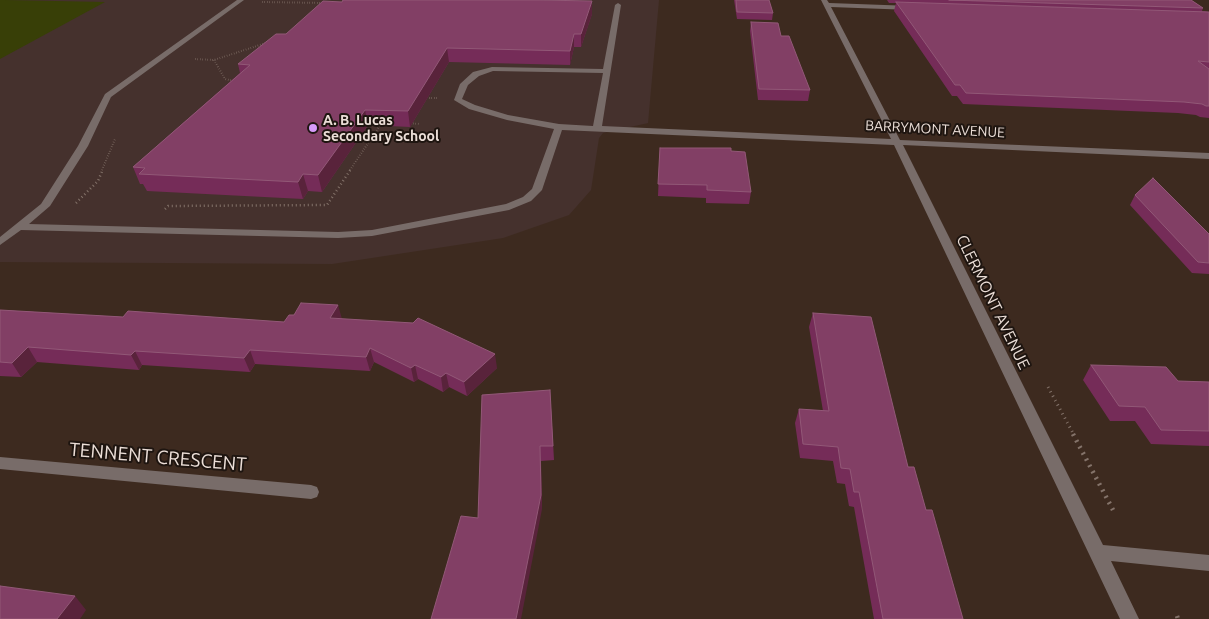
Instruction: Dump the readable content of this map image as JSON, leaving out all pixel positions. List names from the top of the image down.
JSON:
{
  "streets": {
    "street": ["BARRYMONT AVENUE", "CLERMONT AVENUE", "TENNENT CRESCENT"]
  },
  "crossings": [
    ["BARRYMONT AVENUE", "CLERMONT AVENUE"]
  ],
  "places": ["A. B. Lucas Secondary School"]
}
